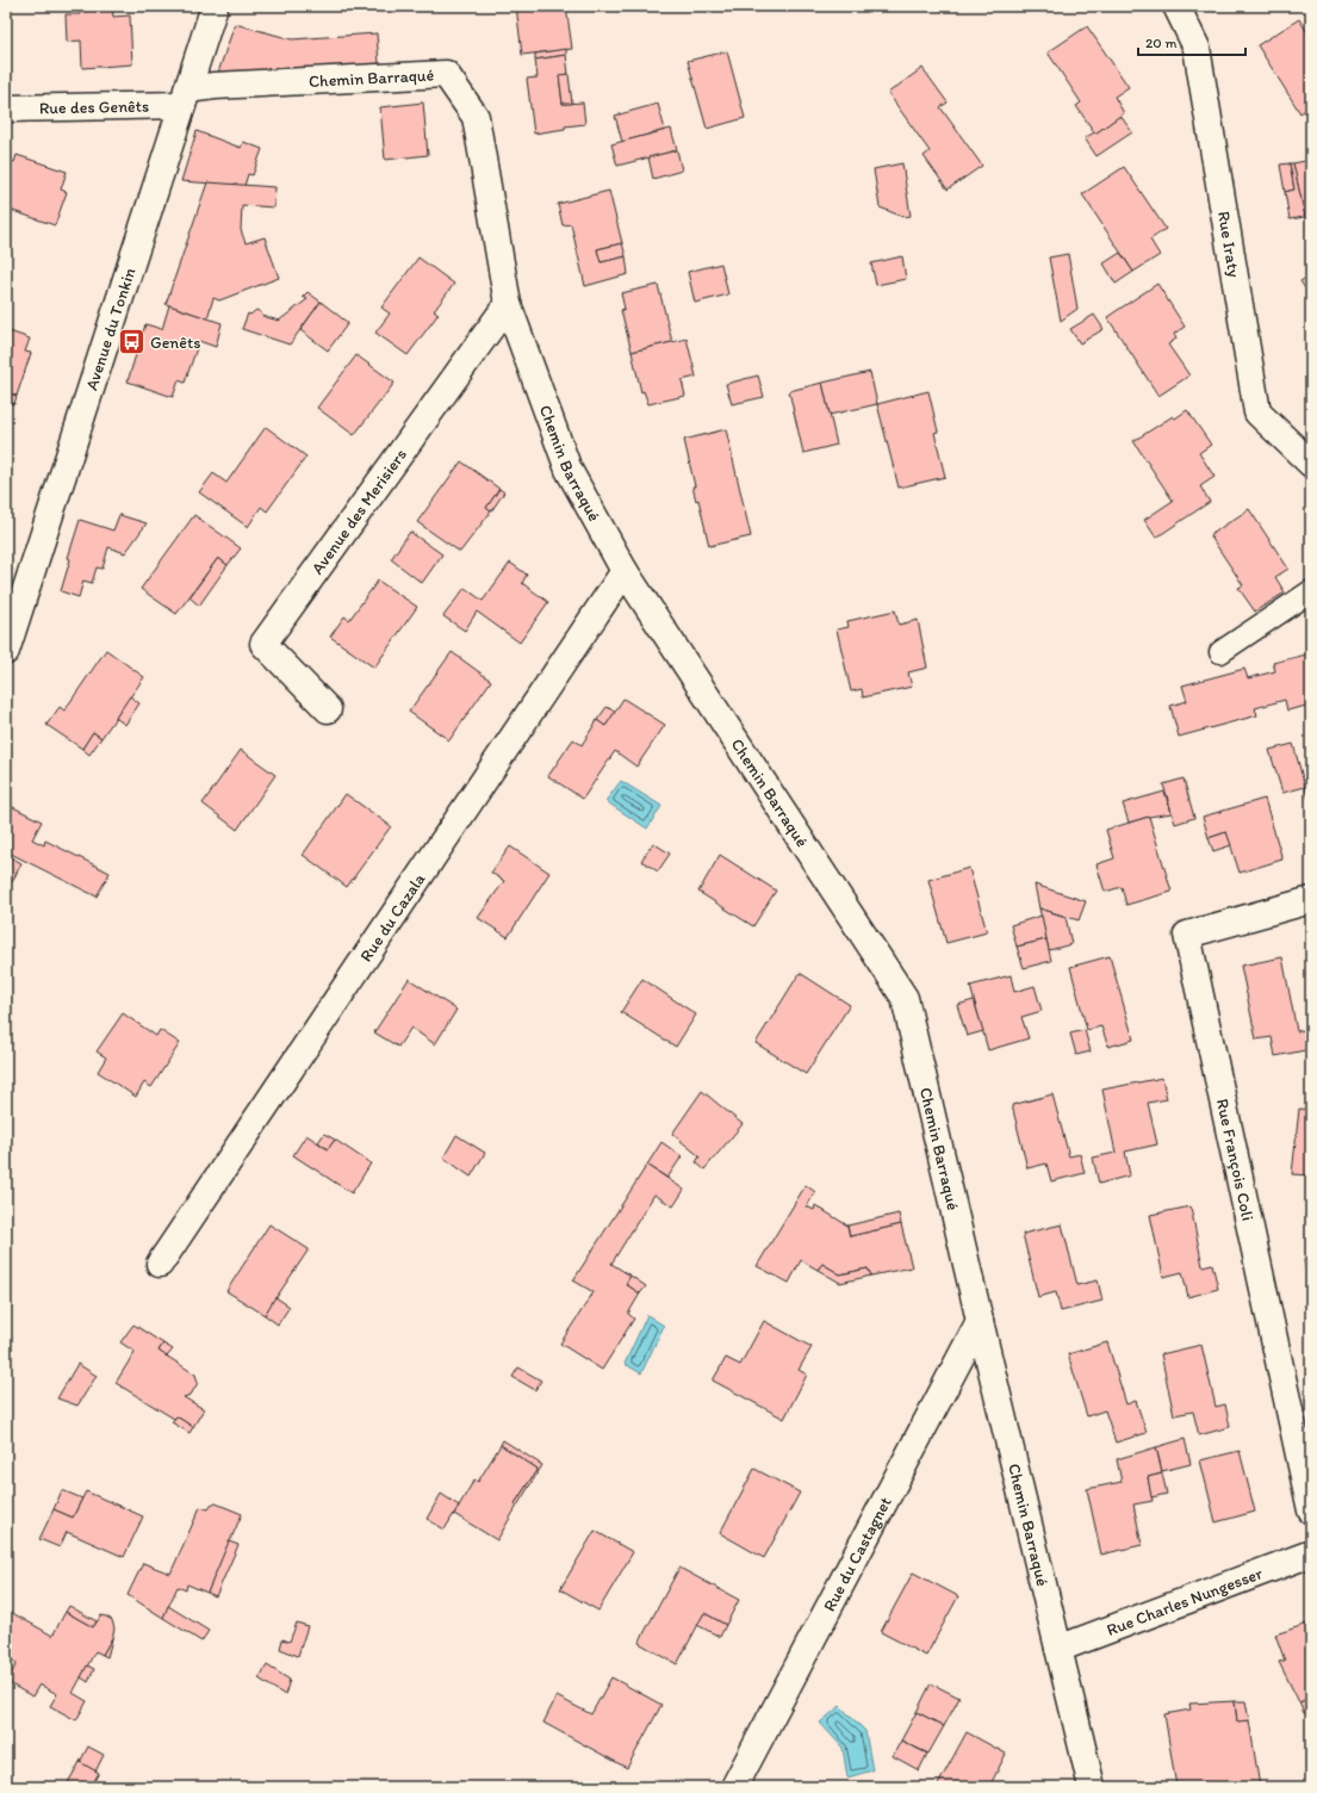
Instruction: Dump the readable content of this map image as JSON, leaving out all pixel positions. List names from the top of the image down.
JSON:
{
  "streets": {
    "street": [
      "Chemin Barraqué",
      "Rue des Genêts",
      "Rue Iraty",
      "Avenue du Tonkin",
      "Avenue des Merisiers",
      "Rue du Cazala",
      "Rue François Coli",
      "Rue du Castagnet",
      "Rue Charles Nungesser"
    ]
  },
  "crossings": [
    ["Chemin Barraqué", "Rue des Genêts"],
    ["Chemin Barraqué", "Avenue du Tonkin"],
    ["Chemin Barraqué", "Avenue des Merisiers"],
    ["Chemin Barraqué", "Rue du Cazala"],
    ["Chemin Barraqué", "Rue du Castagnet"],
    ["Chemin Barraqué", "Rue Charles Nungesser"],
    ["Rue des Genêts", "Avenue du Tonkin"]
  ],
  "places": {
    "bus stop": ["Genêts"]
  },
  "scale_bar": "20 m"
}
